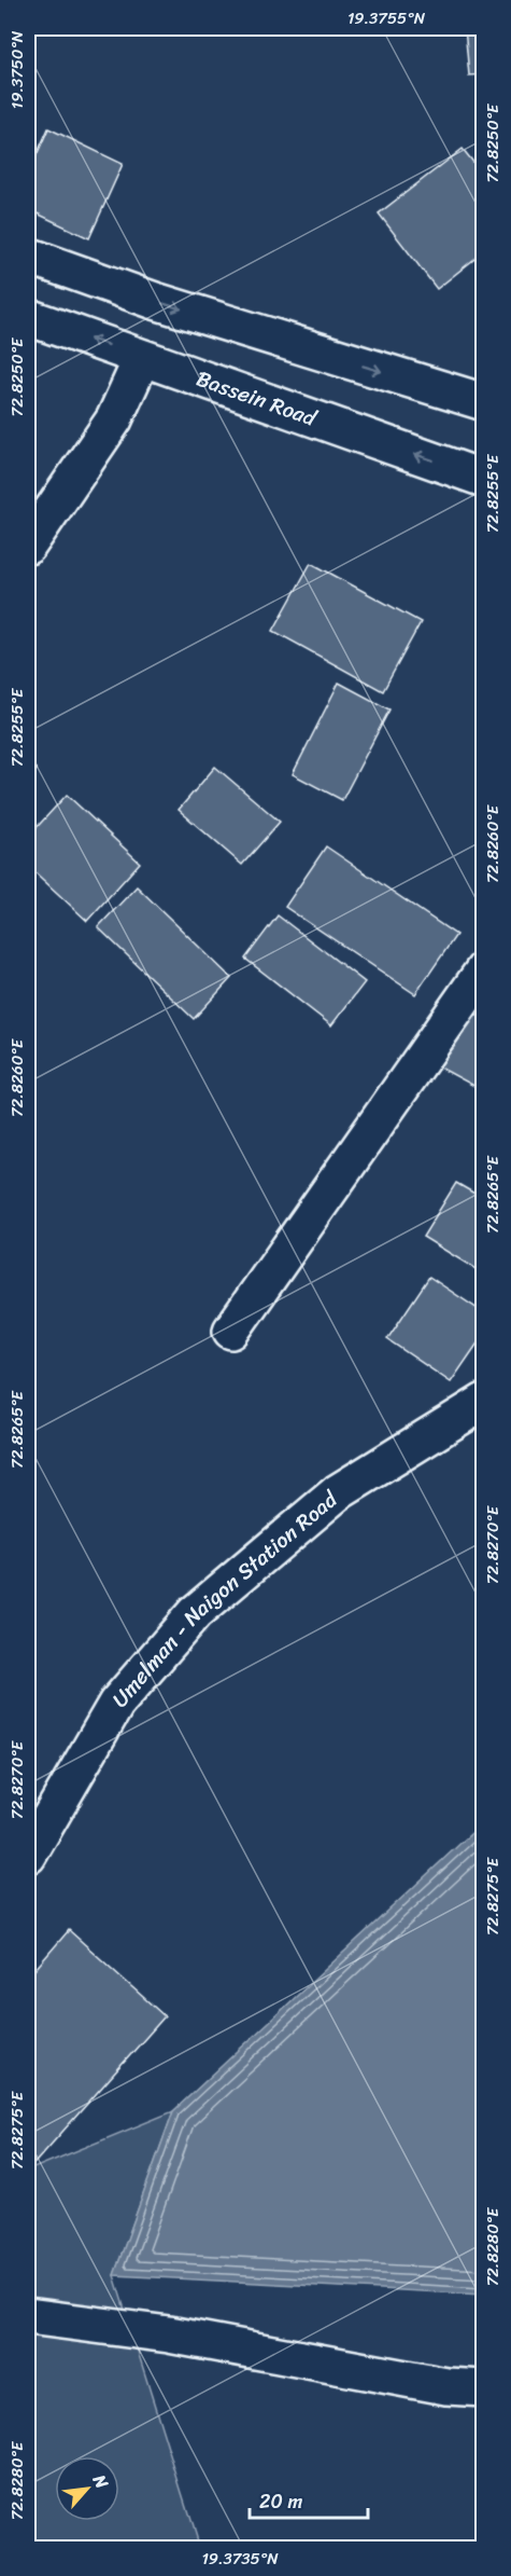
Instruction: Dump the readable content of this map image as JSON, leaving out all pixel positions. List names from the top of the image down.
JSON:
{
  "streets": {
    "street": ["Bassein Road", "Umelman - Naigon Station Road"]
  },
  "scale_bar": "20 m",
  "north": "top right",
  "coordinates": [
    "19.3755°N",
    "19.3750°N",
    "72.8250°E",
    "72.8255°E",
    "72.8260°E",
    "72.8265°E",
    "72.8270°E",
    "72.8275°E",
    "72.8280°E",
    "19.3735°N"
  ]
}
